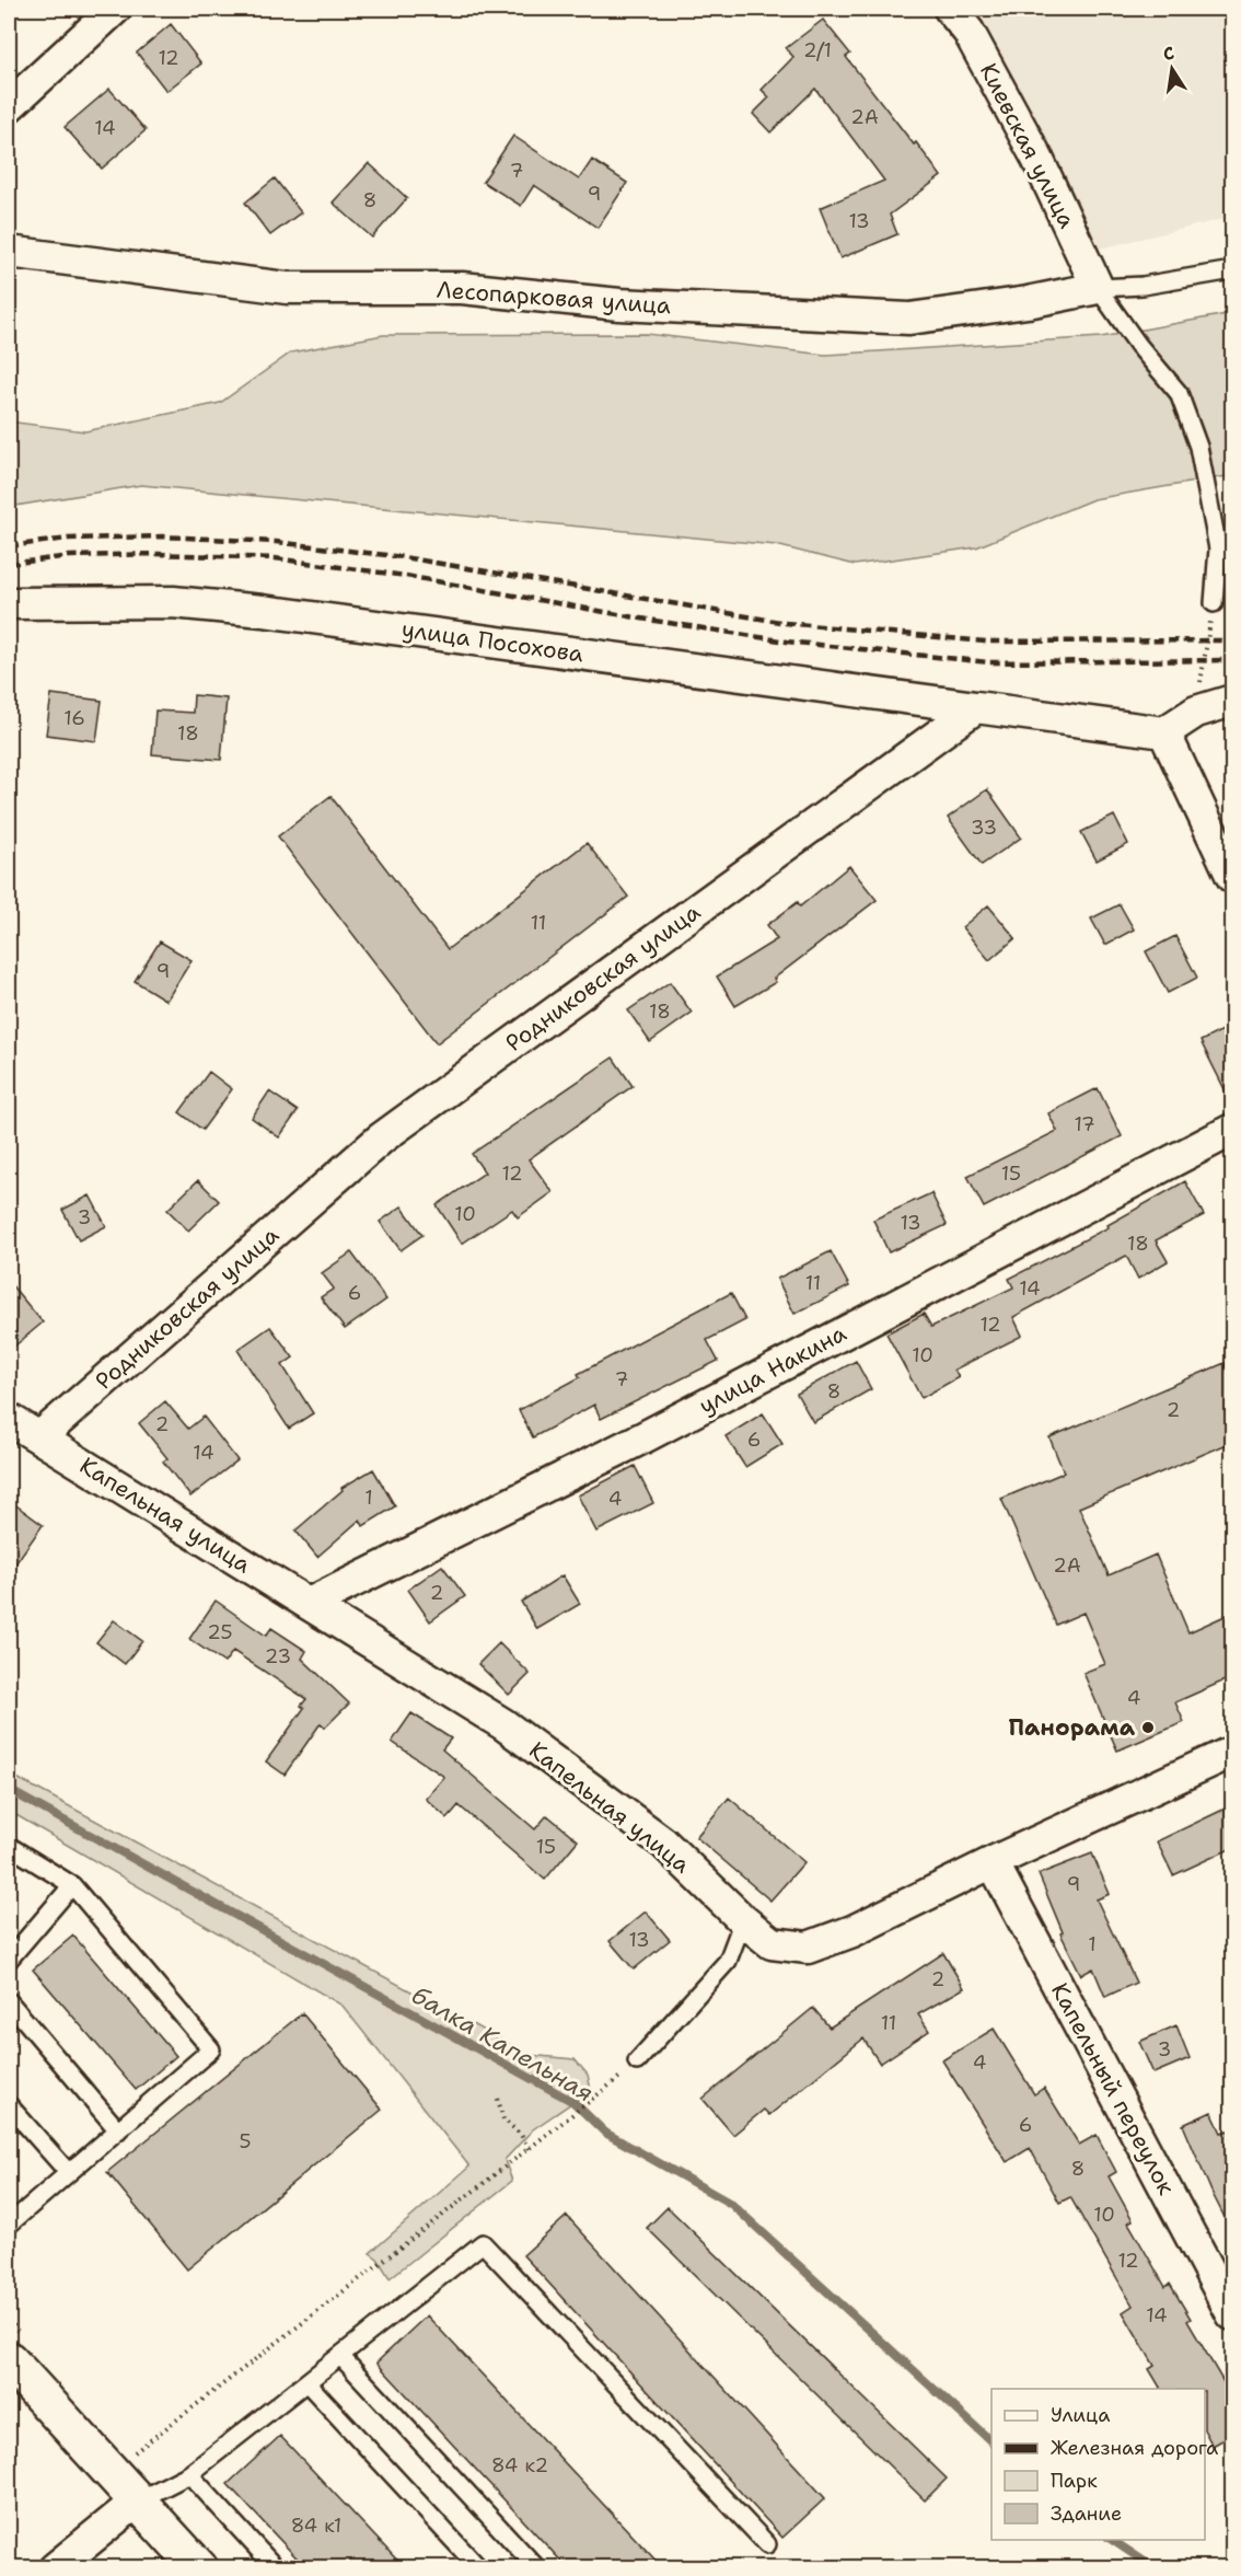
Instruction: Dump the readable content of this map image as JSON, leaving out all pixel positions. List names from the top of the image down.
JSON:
{
  "streets": {
    "street": [
      "Киевская улица",
      "Лесопарковая улица",
      "улица Посохова",
      "Родниковская улица",
      "улица Накина",
      "Капельная улица",
      "Капельный переулок"
    ]
  },
  "crossings": [
    ["Киевская улица", "Лесопарковая улица"],
    ["улица Посохова", "Родниковская улица"],
    ["Родниковская улица", "Капельная улица"],
    ["улица Накина", "Капельная улица"],
    ["Капельная улица", "Капельный переулок"]
  ],
  "water": ["балка Капельная"],
  "places": ["Панорама"],
  "house_numbers": [
    "2/1",
    "12",
    "2А",
    "14",
    "7",
    "9",
    "8",
    "13",
    "16",
    "18",
    "33",
    "11",
    "9",
    "18",
    "17",
    "12",
    "15",
    "10",
    "3",
    "13",
    "18",
    "11",
    "14",
    "6",
    "12",
    "10",
    "7",
    "8",
    "2",
    "2",
    "6",
    "14",
    "1",
    "4",
    "2А",
    "2",
    "25",
    "23",
    "4",
    "15",
    "9",
    "13",
    "1",
    "2",
    "11",
    "3",
    "4",
    "6",
    "5",
    "8",
    "10",
    "12",
    "14",
    "84 к2",
    "84 к1"
  ],
  "legend": [
    "Улица",
    "Железная дорога",
    "Парк",
    "Здание"
  ],
  "north": "top"
}
